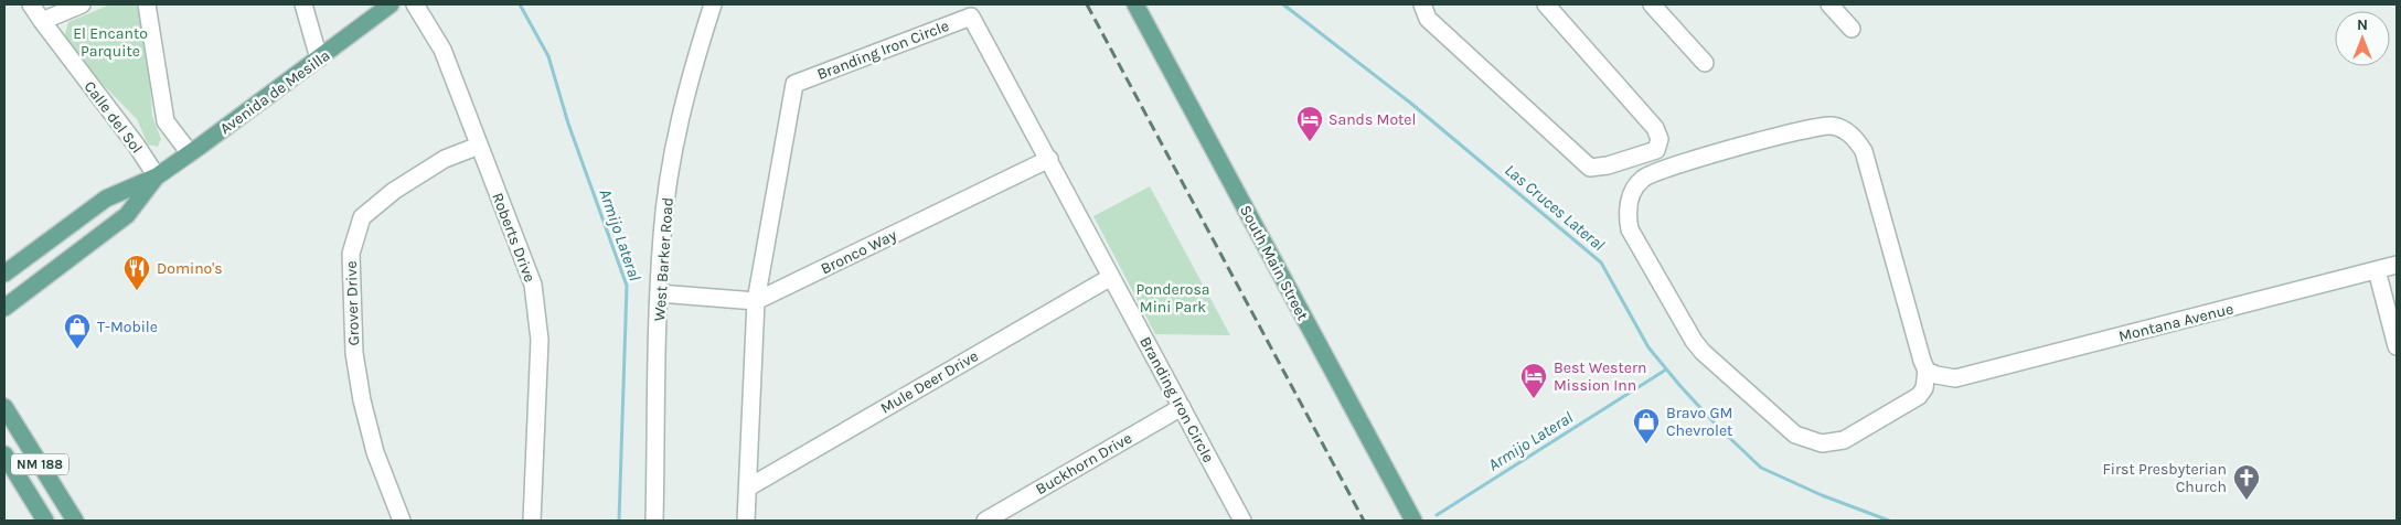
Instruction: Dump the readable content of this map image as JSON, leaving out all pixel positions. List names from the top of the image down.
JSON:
{
  "streets": {
    "main road": ["Avenida de Mesilla", "South Main Street", "NM 188"],
    "street": [
      "Branding Iron Circle",
      "Calle del Sol",
      "Roberts Drive",
      "Bronco Way",
      "West Barker Road",
      "Grover Drive",
      "Montana Avenue",
      "Mule Deer Drive",
      "Buckhorn Drive"
    ]
  },
  "crossings": [
    ["Branding Iron Circle", "Bronco Way"],
    ["Branding Iron Circle", "Mule Deer Drive"],
    ["Branding Iron Circle", "Buckhorn Drive"],
    ["Avenida de Mesilla", "Calle del Sol"],
    ["Roberts Drive", "Grover Drive"]
  ],
  "water": ["Las Cruces Lateral", "Armijo Lateral"],
  "parks": ["El Encanto Parquite", "Ponderosa Mini Park"],
  "places": {
    "hotel": ["Sands Motel", "Best Western Mission Inn"],
    "restaurant": ["Domino's"],
    "shop": ["T-Mobile", "Bravo GM Chevrolet"],
    "church": ["First Presbyterian Church"]
  },
  "north": "top"
}
